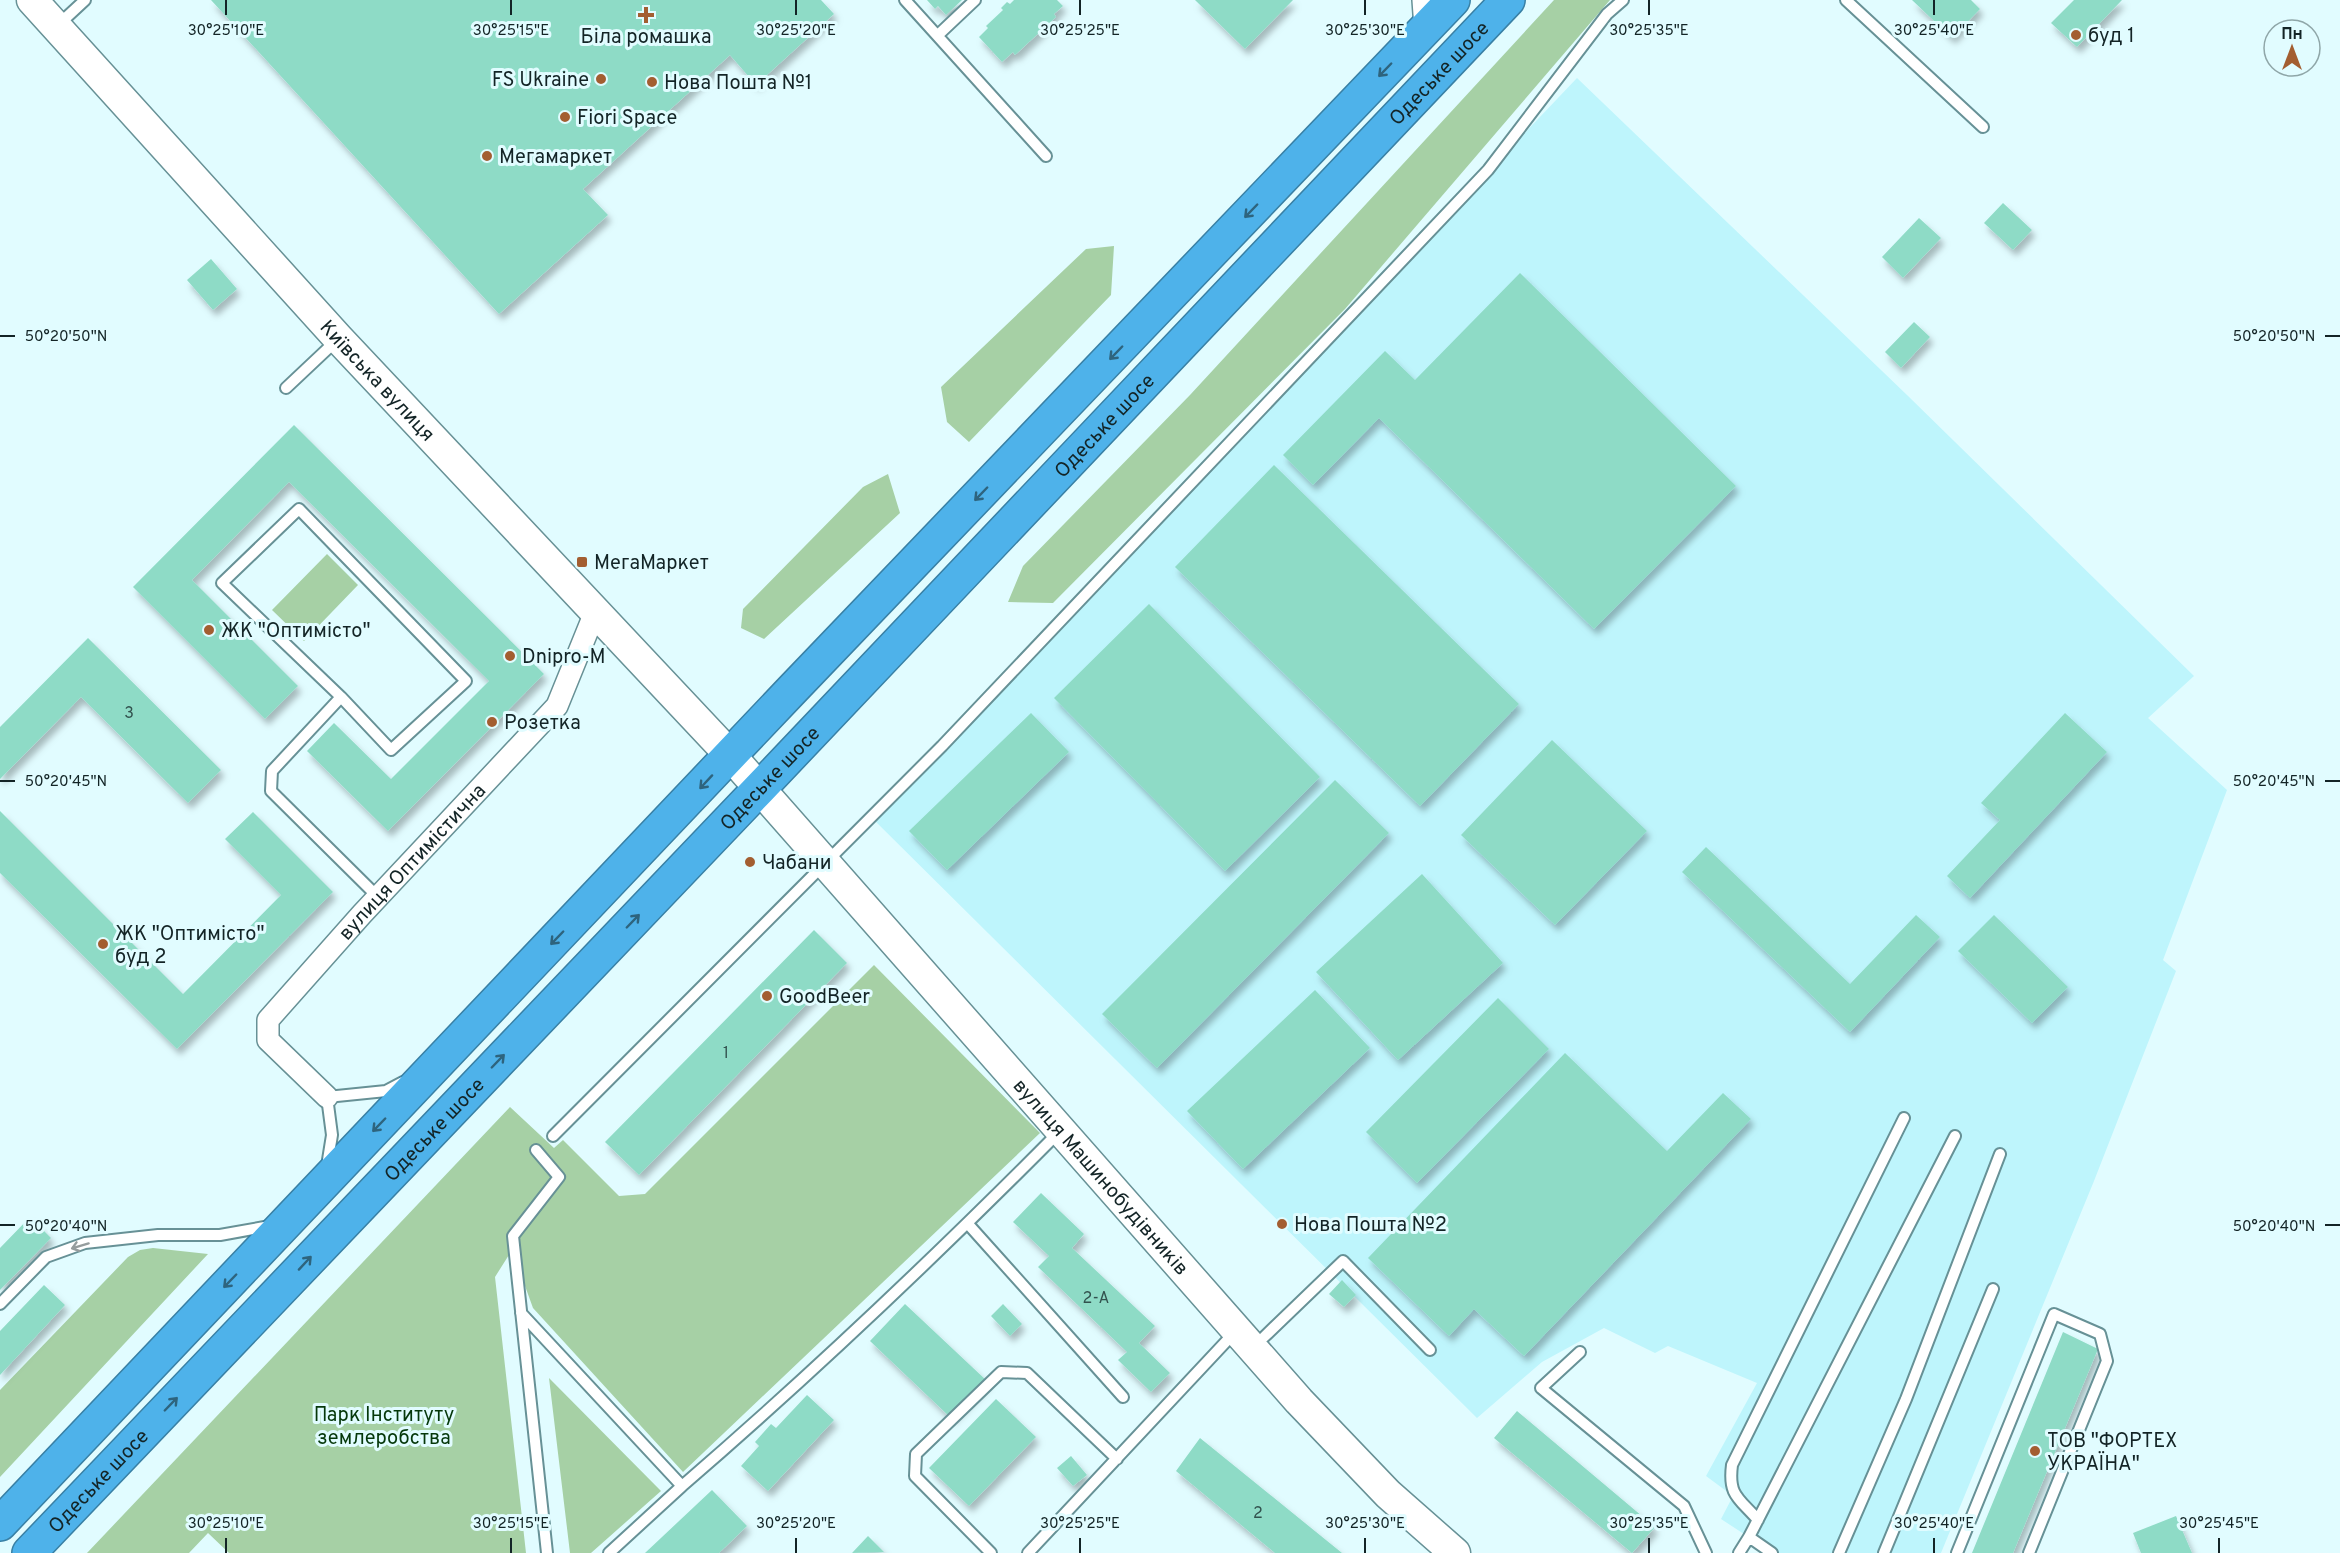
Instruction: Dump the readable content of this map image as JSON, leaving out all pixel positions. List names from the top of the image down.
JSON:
{
  "streets": {
    "highway": ["Одеське шосе"],
    "street": ["Київська вулиця", "вулиця Оптимістична", "вулиця Машинобудівників"]
  },
  "crossings": [
    ["Одеське шосе", "Київська вулиця"],
    ["Одеське шосе", "вулиця Машинобудівників"],
    ["Київська вулиця", "вулиця Оптимістична"],
    ["Київська вулиця", "вулиця Машинобудівників"]
  ],
  "parks": ["Парк Інституту землеробства"],
  "places": {
    "health": ["Біла ромашка"],
    "other": [
      "буд 1",
      "FS Ukraine",
      "Нова Пошта №1",
      "Fiori Space",
      "Мегамаркет",
      "ЖК \"Оптимісто\"",
      "Dnipro-M",
      "Розетка",
      "Чабани",
      "ЖК \"Оптимісто\" буд 2",
      "GoodBeer",
      "Нова Пошта №2",
      "ТОВ \"ФОРТЕХ УКРАЇНА\""
    ],
    "transit": ["МегаМаркет"]
  },
  "house_numbers": [
    "3",
    "1",
    "2-А",
    "2"
  ],
  "north": "top",
  "coordinates": [
    "30°25'10\"E",
    "30°25'15\"E",
    "30°25'20\"E",
    "30°25'25\"E",
    "30°25'30\"E",
    "30°25'35\"E",
    "30°25'40\"E",
    "50°20'50\"N",
    "50°20'45\"N",
    "50°20'40\"N",
    "30°25'45\"E"
  ]
}
